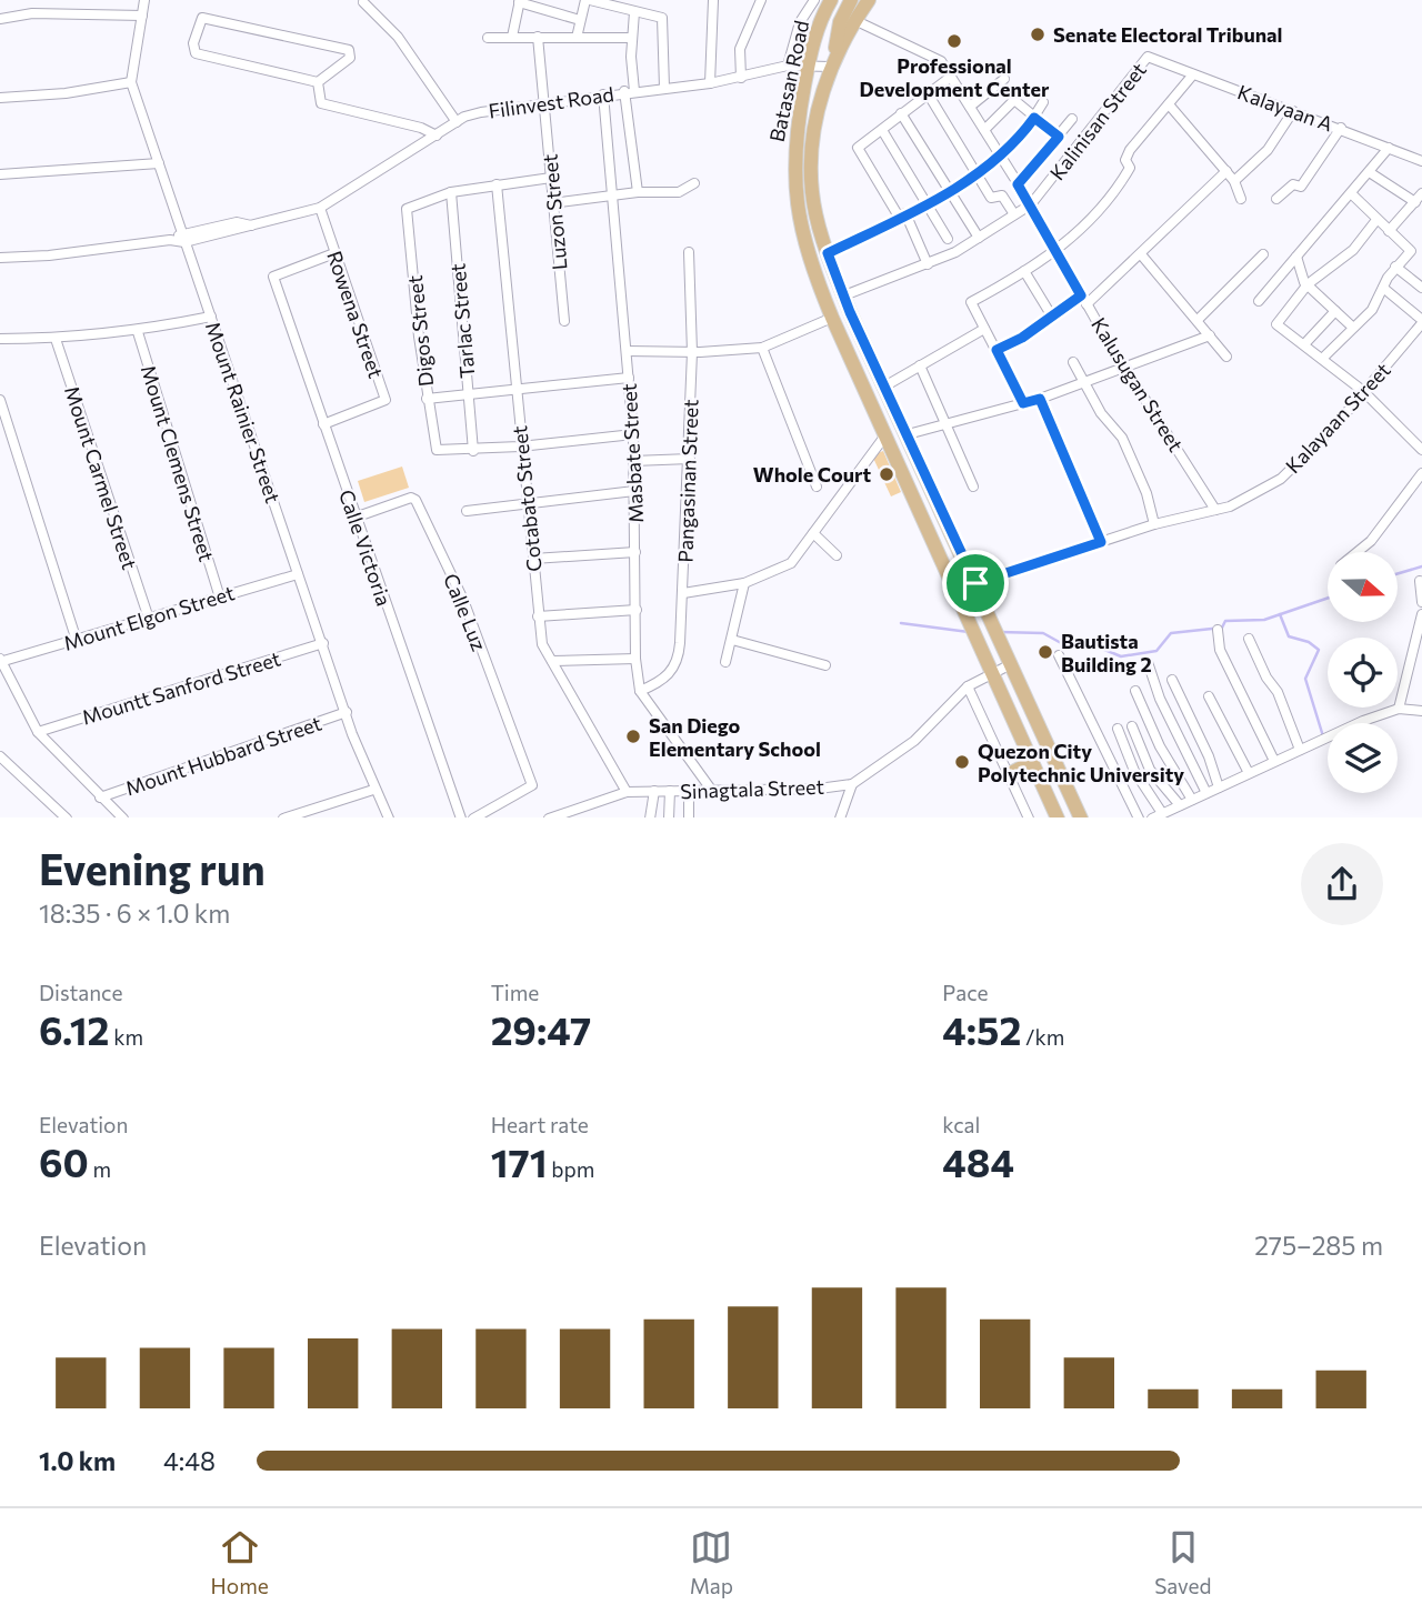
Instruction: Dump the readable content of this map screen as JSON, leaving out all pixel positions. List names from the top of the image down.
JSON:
{
  "streets": {
    "main road": ["Batasan Road"],
    "street": [
      "Filinvest Road",
      "Kalayaan A",
      "Kalinisan Street",
      "Luzon Street",
      "Rowena Street",
      "Tarlac Street",
      "Digos Street",
      "Kalusugan Street",
      "Mount Rainier Street",
      "Kalayaan Street",
      "Masbate Street",
      "Mount Clemens Street",
      "Mount Carmel Street",
      "Pangasinan Street",
      "Cotabato Street",
      "Calle Victoria",
      "Calle Luz",
      "Mount Elgon Street",
      "Mountt Sanford Street",
      "Mount Hubbard Street",
      "Sinagtala Street"
    ]
  },
  "crossings": [
    ["Batasan Road", "Filinvest Road"],
    ["Batasan Road", "Kalinisan Street"],
    ["Batasan Road", "Kalusugan Street"],
    ["Batasan Road", "Kalayaan Street"],
    ["Batasan Road", "Sinagtala Street"],
    ["Filinvest Road", "Luzon Street"],
    ["Filinvest Road", "Rowena Street"],
    ["Filinvest Road", "Mount Rainier Street"],
    ["Filinvest Road", "Masbate Street"],
    ["Kalayaan A", "Kalinisan Street"],
    ["Kalinisan Street", "Kalusugan Street"],
    ["Rowena Street", "Calle Victoria"],
    ["Tarlac Street", "Digos Street"],
    ["Kalusugan Street", "Kalayaan Street"],
    ["Mount Rainier Street", "Mount Elgon Street"],
    ["Mount Rainier Street", "Mountt Sanford Street"],
    ["Mount Rainier Street", "Mount Hubbard Street"],
    ["Masbate Street", "Pangasinan Street"],
    ["Masbate Street", "Sinagtala Street"],
    ["Mount Clemens Street", "Mount Elgon Street"],
    ["Mount Carmel Street", "Mount Elgon Street"],
    ["Cotabato Street", "Sinagtala Street"],
    ["Calle Victoria", "Calle Luz"]
  ],
  "places": [
    "Senate Electoral Tribunal",
    "Professional Development Center",
    "Whole Court",
    "Bautista Building 2",
    "San Diego Elementary School",
    "Quezon City Polytechnic University"
  ],
  "north": "right",
  "page": {
    "heading": ["Evening run", "18:35 · 6 × 1.0 km"],
    "stats": [
      ["Distance", "6.12 km"],
      ["Time", "29:47"],
      ["Pace", "4:52 /km"],
      ["Elevation", "60 m"],
      ["Heart rate", "171 bpm"],
      ["kcal", "484"]
    ],
    "chart": ["Elevation", "275–285 m"],
    "list": [
      {
        "name": "1.0 km",
        "note": "4:48"
      }
    ],
    "tabs": ["Home", "Map", "Saved"]
  }
}
